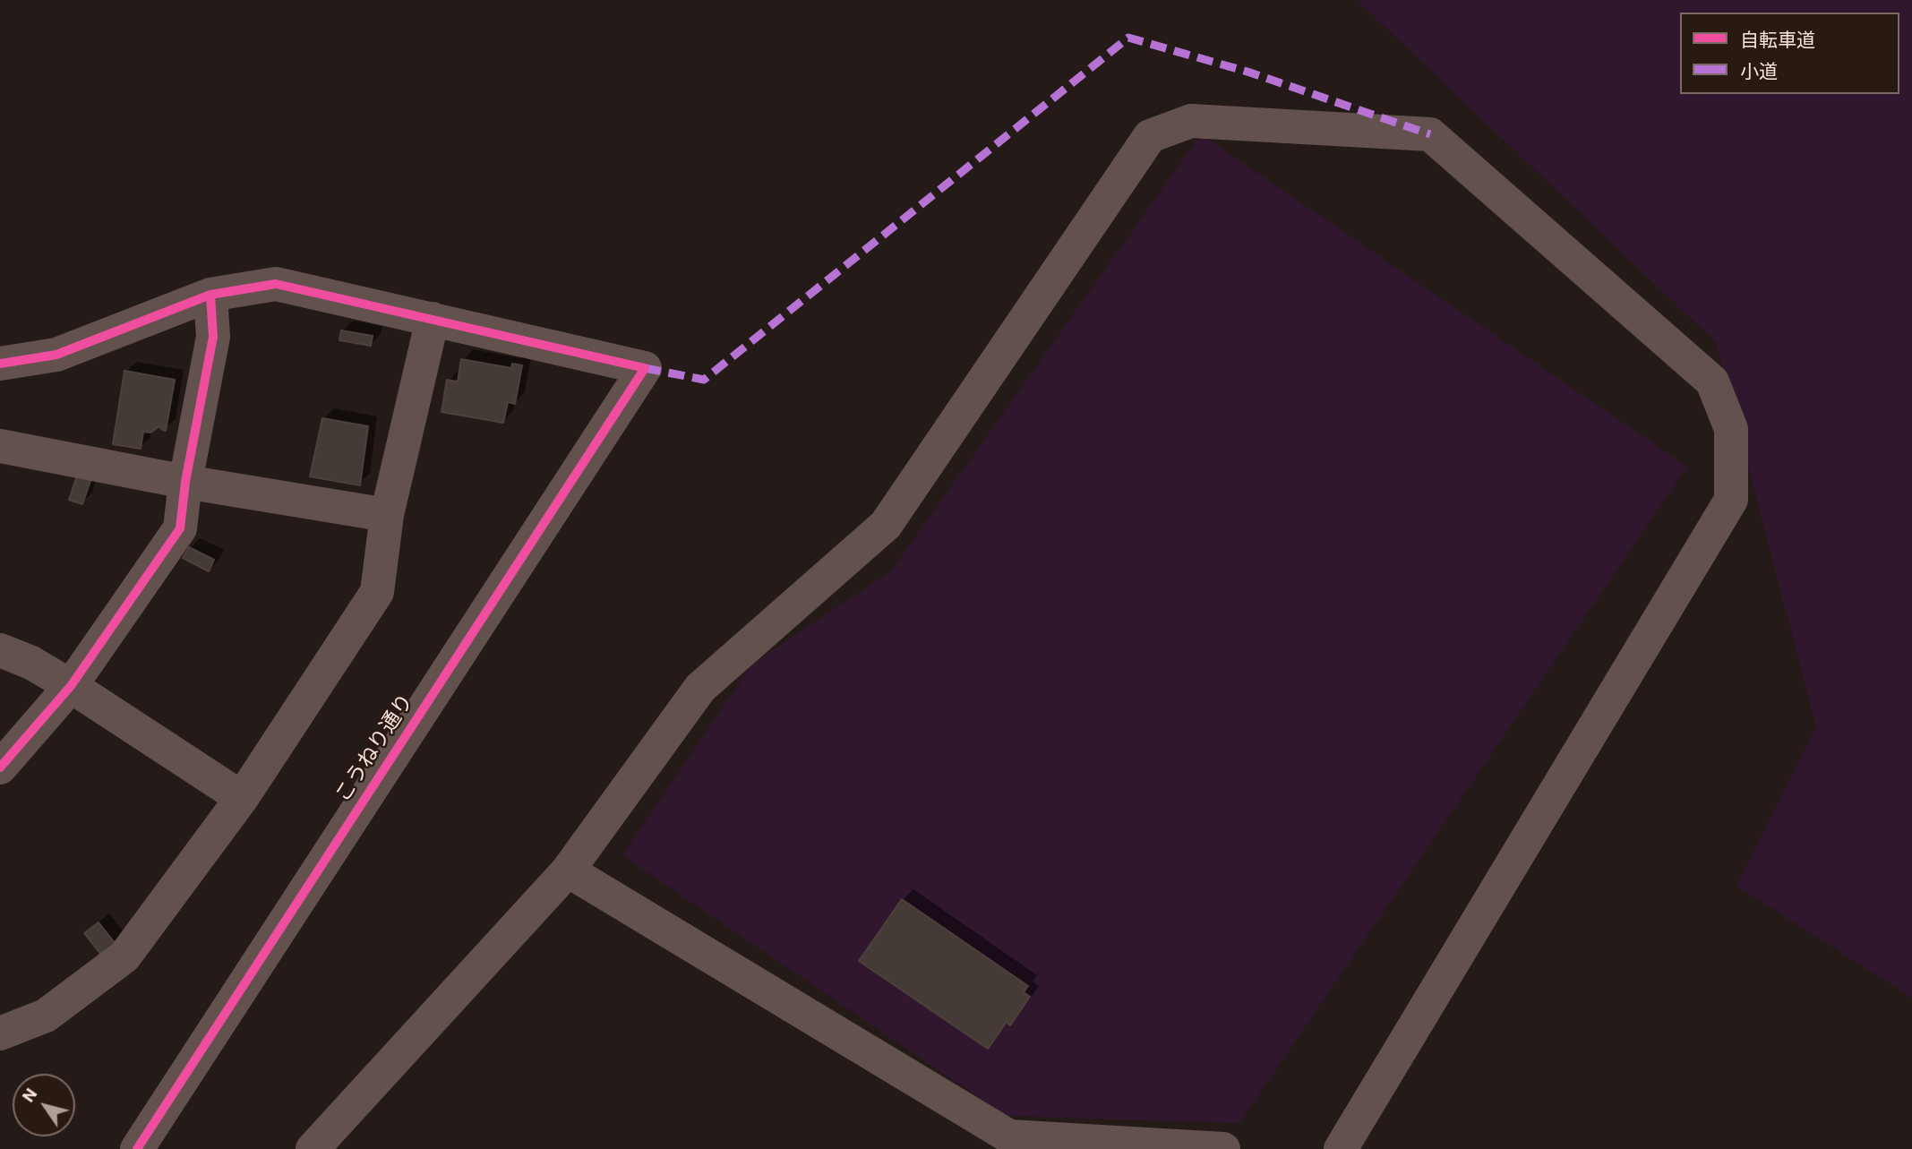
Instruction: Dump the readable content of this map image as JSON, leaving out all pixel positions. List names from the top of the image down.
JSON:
{
  "streets": {
    "street": ["こうねり通り"]
  },
  "legend": ["自転車道", "小道"],
  "north": "top left"
}
